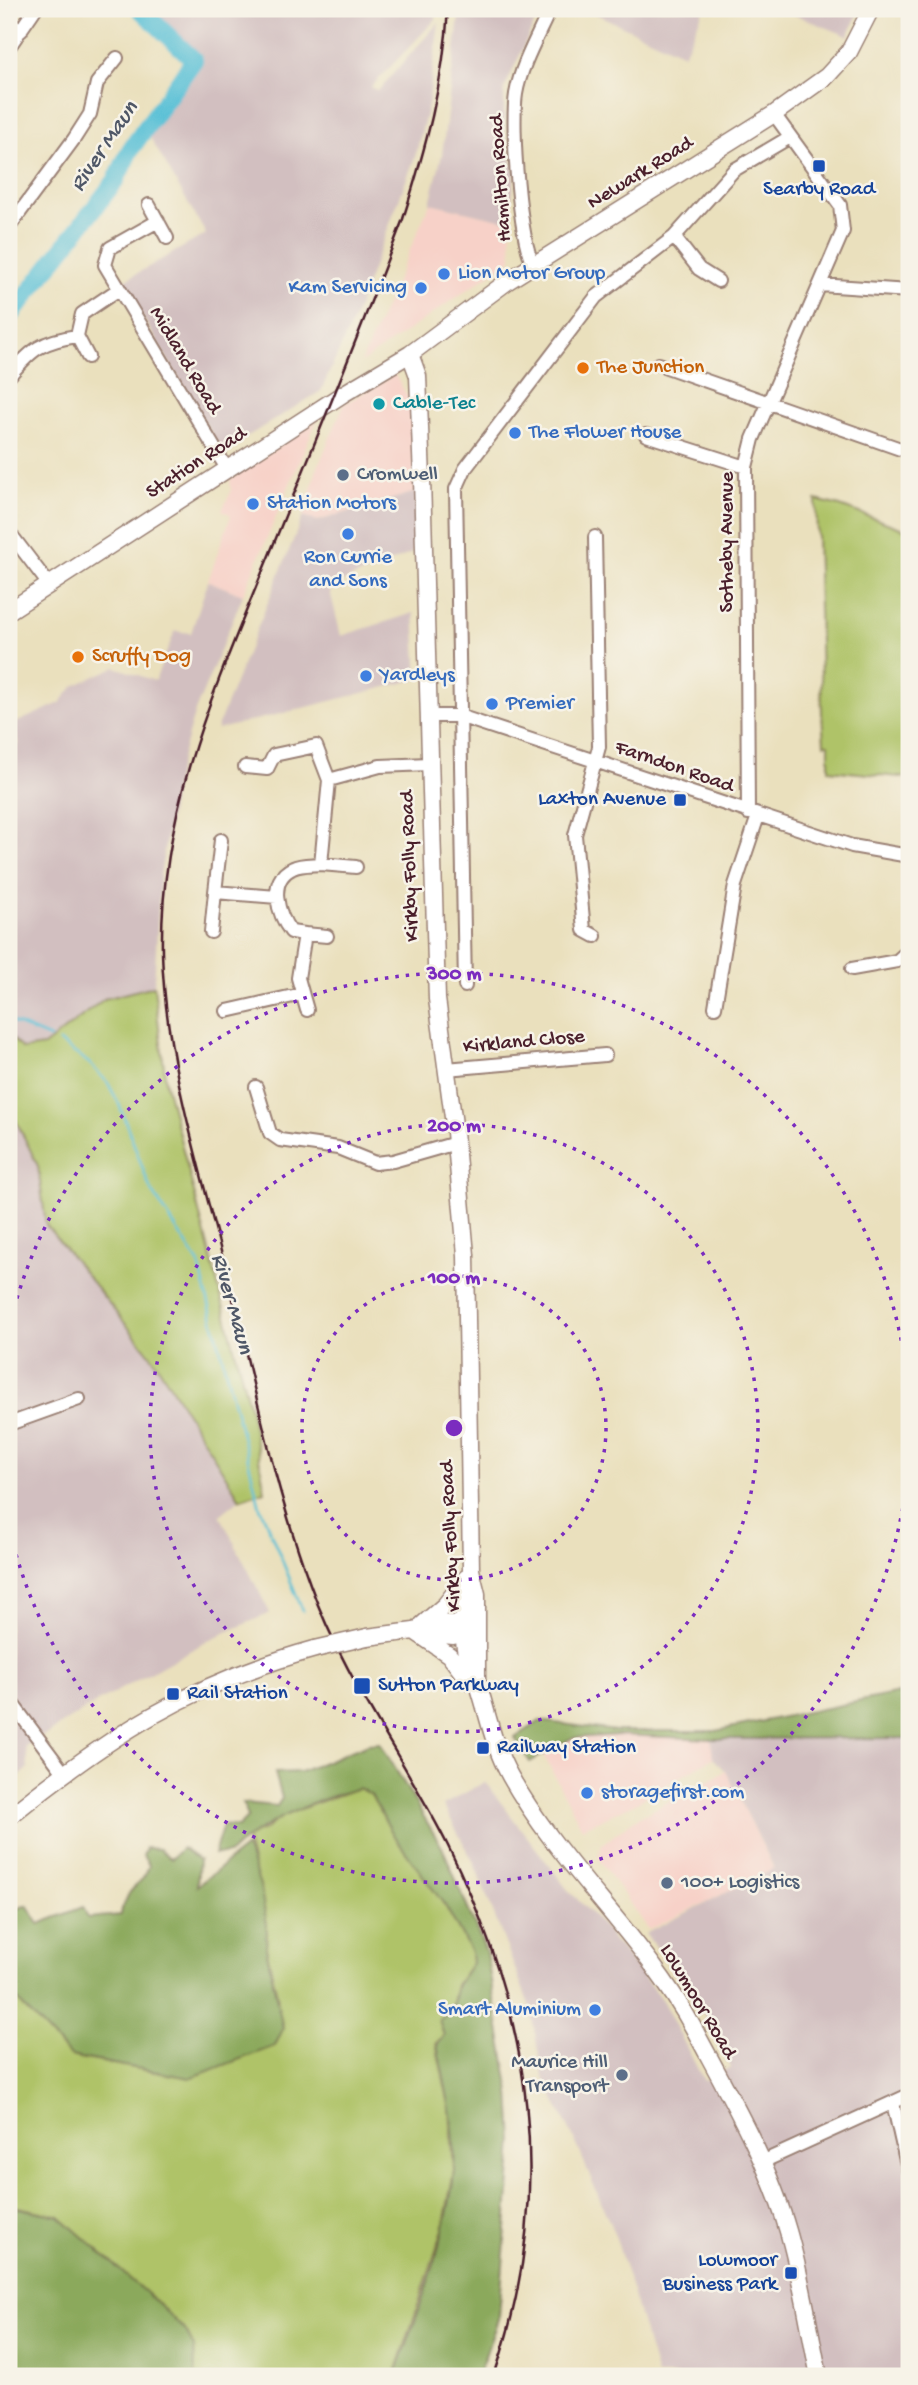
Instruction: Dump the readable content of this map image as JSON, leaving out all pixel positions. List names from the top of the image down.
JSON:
{
  "streets": {
    "main road": [
      "Newark Road",
      "Station Road",
      "Kirkby Folly Road",
      "Lowmoor Road"
    ],
    "street": [
      "Hamilton Road",
      "Midland Road",
      "Sotheby Avenue",
      "Farndon Road",
      "Kirkland Close"
    ]
  },
  "crossings": [
    ["Newark Road", "Hamilton Road"],
    ["Newark Road", "Station Road"],
    ["Newark Road", "Kirkby Folly Road"],
    ["Midland Road", "Station Road"],
    ["Station Road", "Kirkby Folly Road"],
    ["Sotheby Avenue", "Farndon Road"],
    ["Farndon Road", "Kirkby Folly Road"],
    ["Kirkby Folly Road", "Kirkland Close"],
    ["Kirkby Folly Road", "Lowmoor Road"]
  ],
  "water": ["River Maun"],
  "places": {
    "transit": [
      "Searby Road",
      "Laxton Avenue",
      "Sutton Parkway",
      "Rail Station",
      "Railway Station",
      "Lowmoor Business Park"
    ],
    "other": [
      "Lion Motor Group",
      "Kam Servicing",
      "The Junction",
      "Cable-Tec",
      "The Flower House",
      "Cromwell",
      "Station Motors",
      "Ron Currie and Sons",
      "Scruffy Dog",
      "Yardleys",
      "Premier",
      "storagefirst.com",
      "100+ Logistics",
      "Smart Aluminium",
      "Maurice Hill Transport"
    ]
  },
  "rings": ["300 m", "200 m", "100 m"]
}
